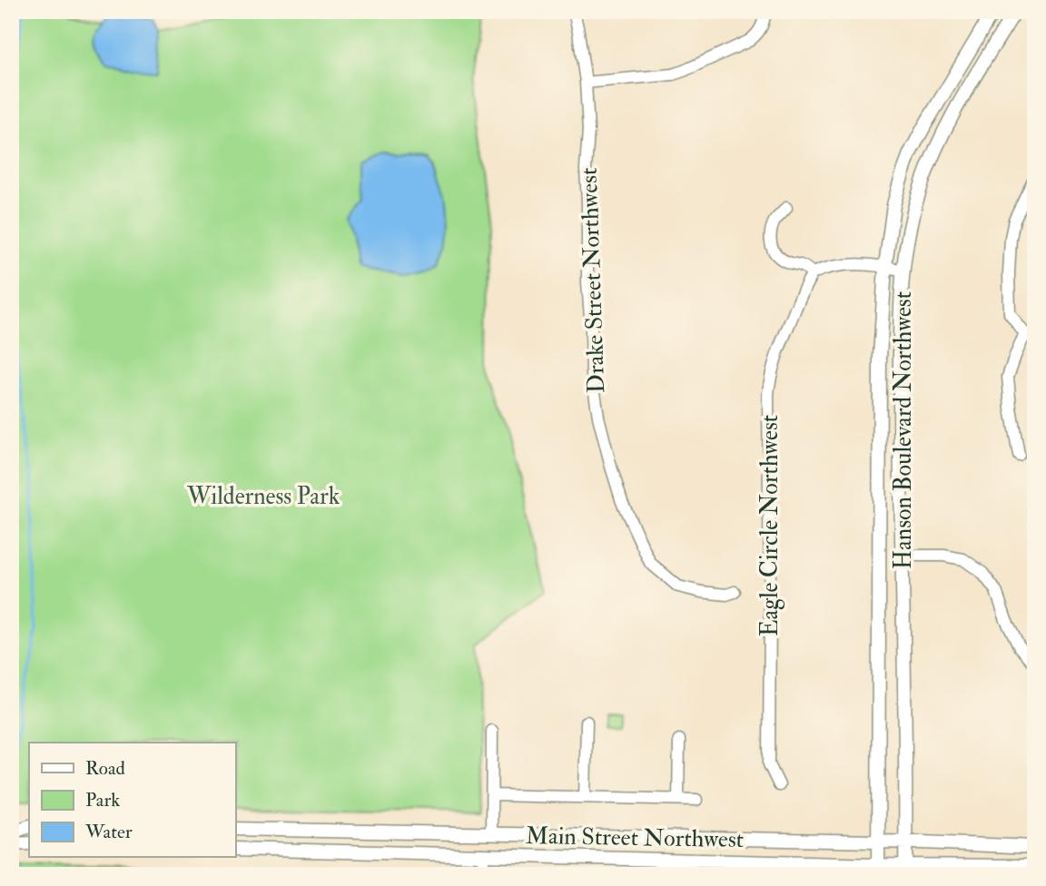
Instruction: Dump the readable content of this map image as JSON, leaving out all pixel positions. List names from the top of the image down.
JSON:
{
  "streets": {
    "main road": ["Hanson Boulevard Northwest", "Main Street Northwest"],
    "street": ["Drake Street Northwest", "Eagle Circle Northwest"]
  },
  "crossings": [
    ["Hanson Boulevard Northwest", "Main Street Northwest"]
  ],
  "parks": ["Wilderness Park"],
  "legend": ["Road", "Park", "Water"]
}
